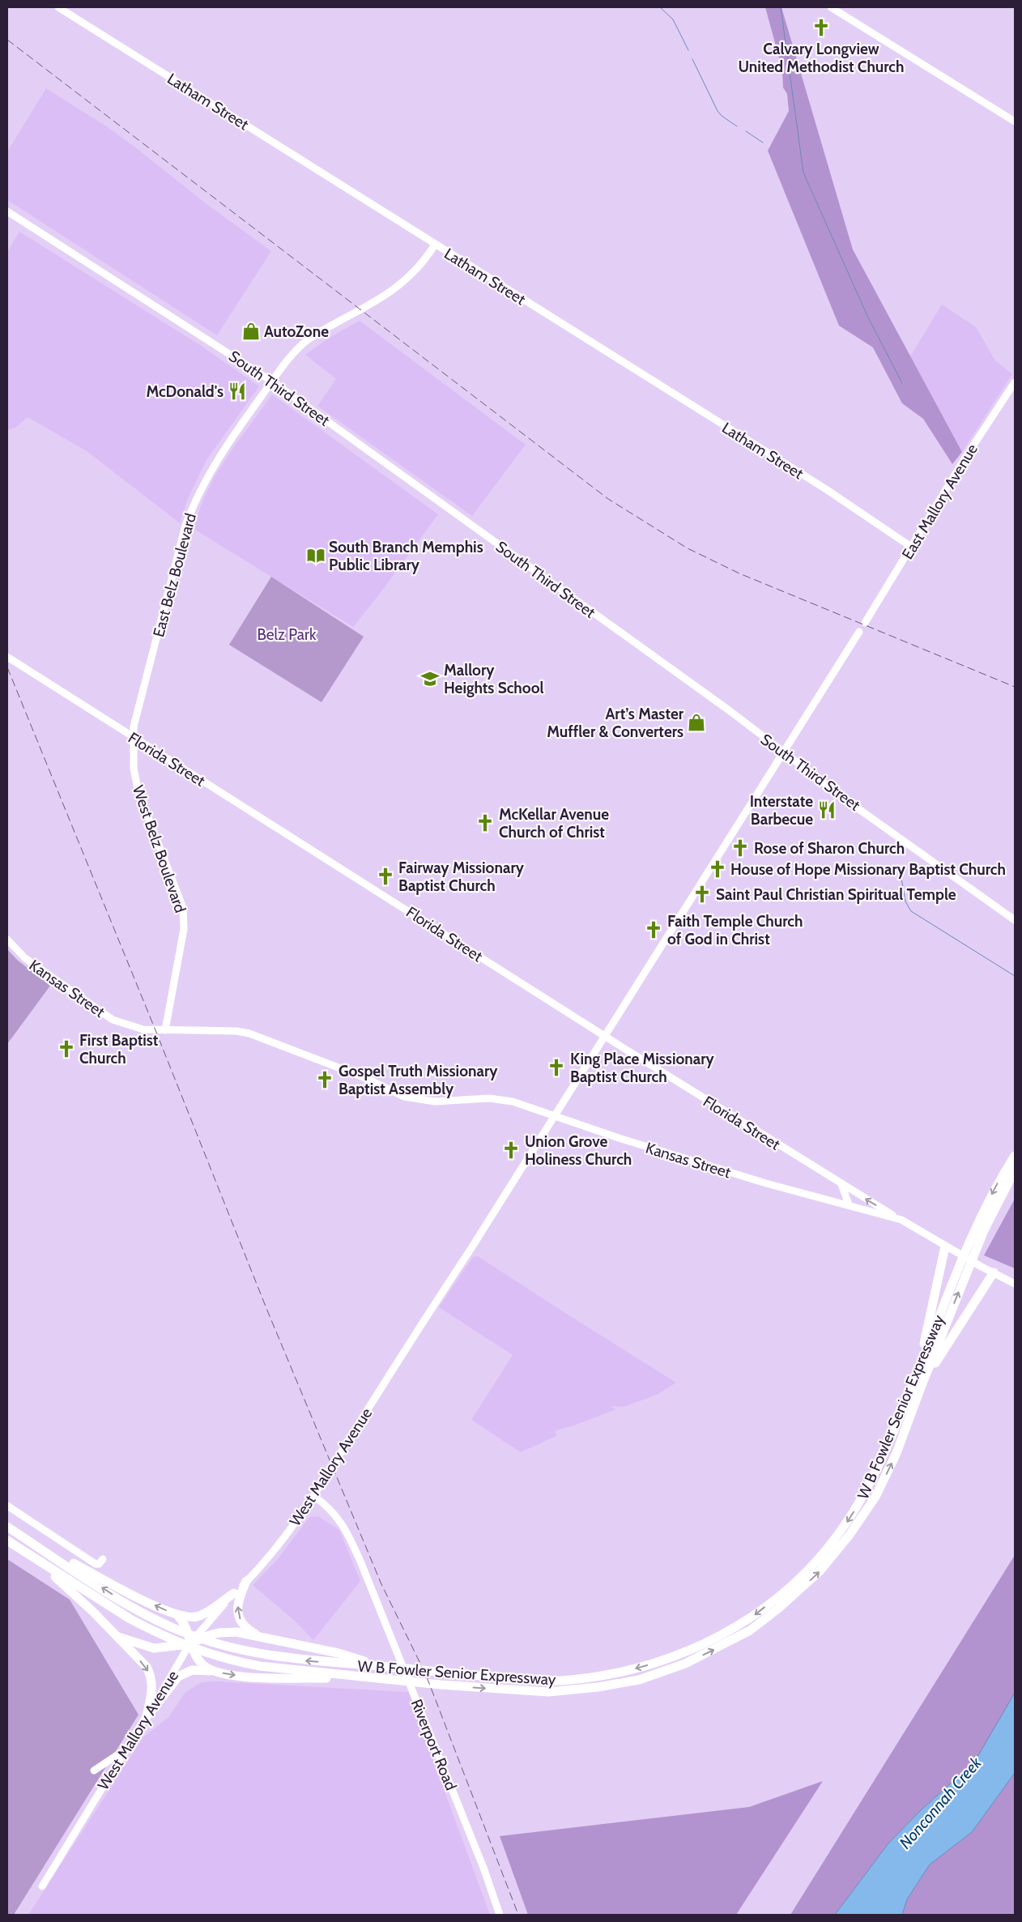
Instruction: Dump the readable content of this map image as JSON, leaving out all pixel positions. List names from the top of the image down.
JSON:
{
  "streets": {
    "highway": ["W B Fowler Senior Expressway"],
    "main road": [
      "Latham Street",
      "South Third Street",
      "East Mallory Avenue",
      "East Belz Boulevard",
      "Florida Street",
      "West Belz Boulevard",
      "Kansas Street",
      "West Mallory Avenue",
      "Riverport Road"
    ]
  },
  "crossings": [
    ["Latham Street", "East Mallory Avenue"],
    ["Latham Street", "East Belz Boulevard"],
    ["South Third Street", "East Belz Boulevard"],
    ["East Belz Boulevard", "Florida Street"],
    ["East Belz Boulevard", "West Belz Boulevard"],
    ["Florida Street", "West Belz Boulevard"],
    ["Florida Street", "Kansas Street"],
    ["Florida Street", "West Mallory Avenue"],
    ["West Belz Boulevard", "Kansas Street"],
    ["Kansas Street", "West Mallory Avenue"],
    ["West Mallory Avenue", "Riverport Road"]
  ],
  "water": ["Nonconnah Creek"],
  "parks": ["Belz Park"],
  "places": {
    "church": [
      "Calvary Longview United Methodist Church",
      "McKellar Avenue Church of Christ",
      "Rose of Sharon Church",
      "House of Hope Missionary Baptist Church",
      "Fairway Missionary Baptist Church",
      "Saint Paul Christian Spiritual Temple",
      "Faith Temple Church of God in Christ",
      "First Baptist Church",
      "King Place Missionary Baptist Church",
      "Gospel Truth Missionary Baptist Assembly",
      "Union Grove Holiness Church"
    ],
    "shop": ["AutoZone", "Art’s Master Muffler & Converters"],
    "restaurant": ["McDonald's", "Interstate Barbecue"],
    "library": ["South Branch Memphis Public Library"],
    "school or university": ["Mallory Heights School"]
  }
}
